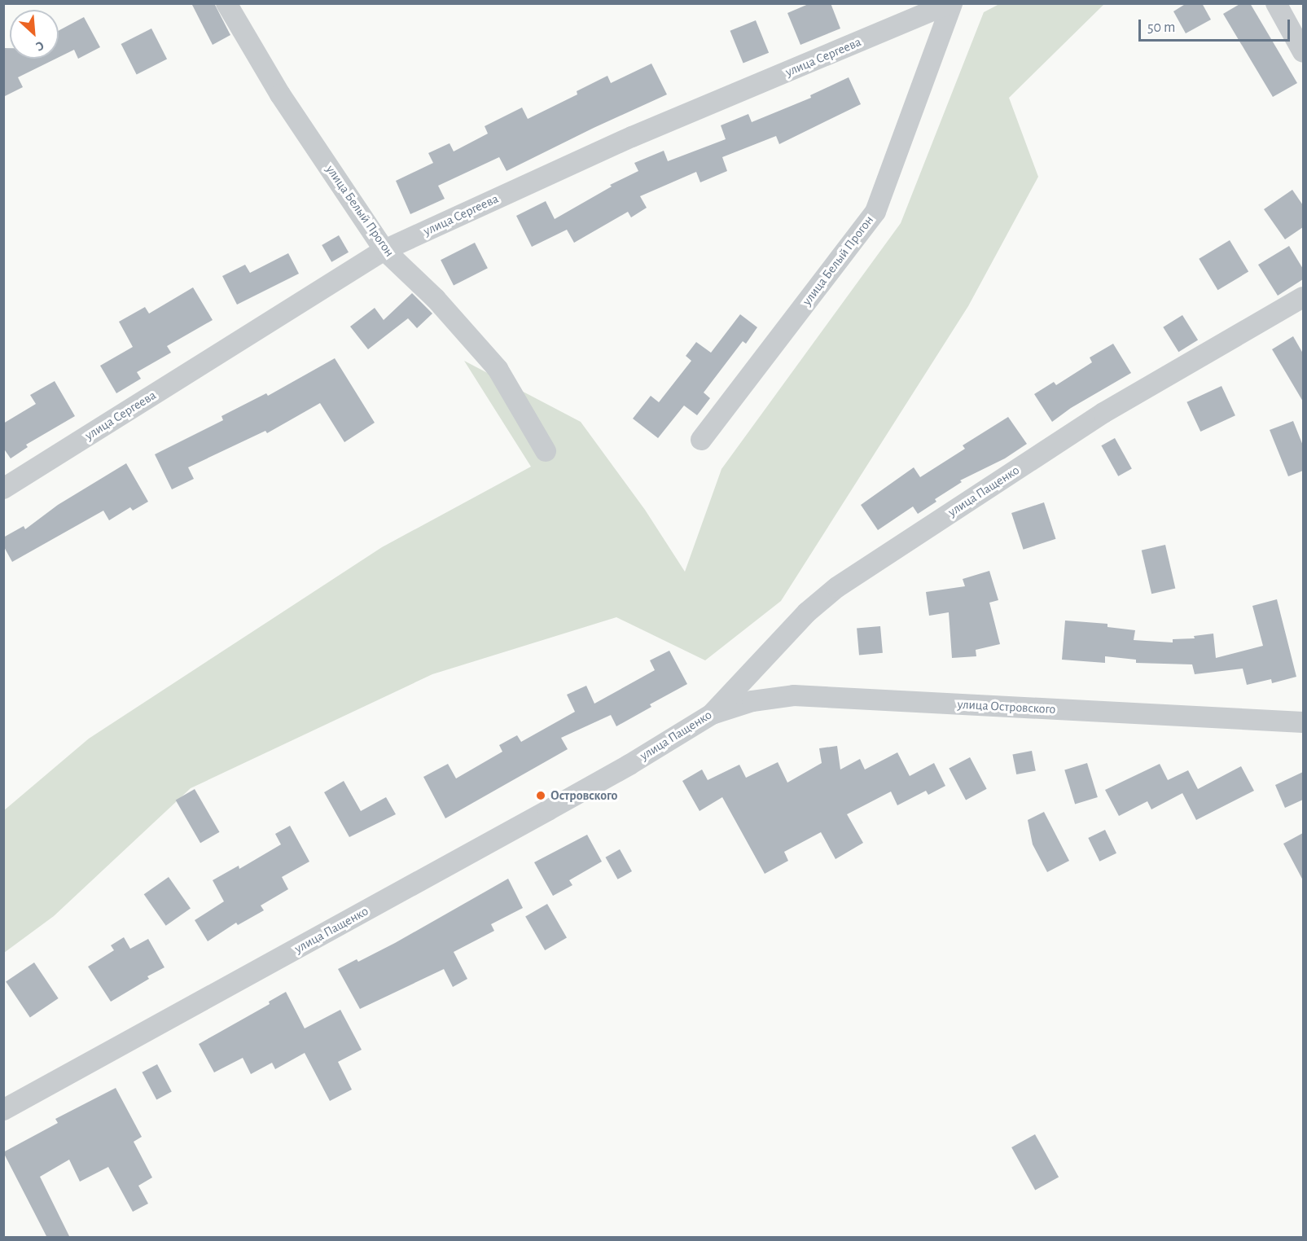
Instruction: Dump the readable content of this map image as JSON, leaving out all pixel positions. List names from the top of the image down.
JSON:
{
  "streets": {
    "street": [
      "улица Сергеева",
      "улица Белый Прогон",
      "улица Пащенко",
      "улица Островского"
    ]
  },
  "crossings": [
    ["улица Сергеева", "улица Белый Прогон"],
    ["улица Пащенко", "улица Островского"]
  ],
  "places": ["Островского"],
  "scale_bar": "50 m",
  "north": "bottom right"
}
